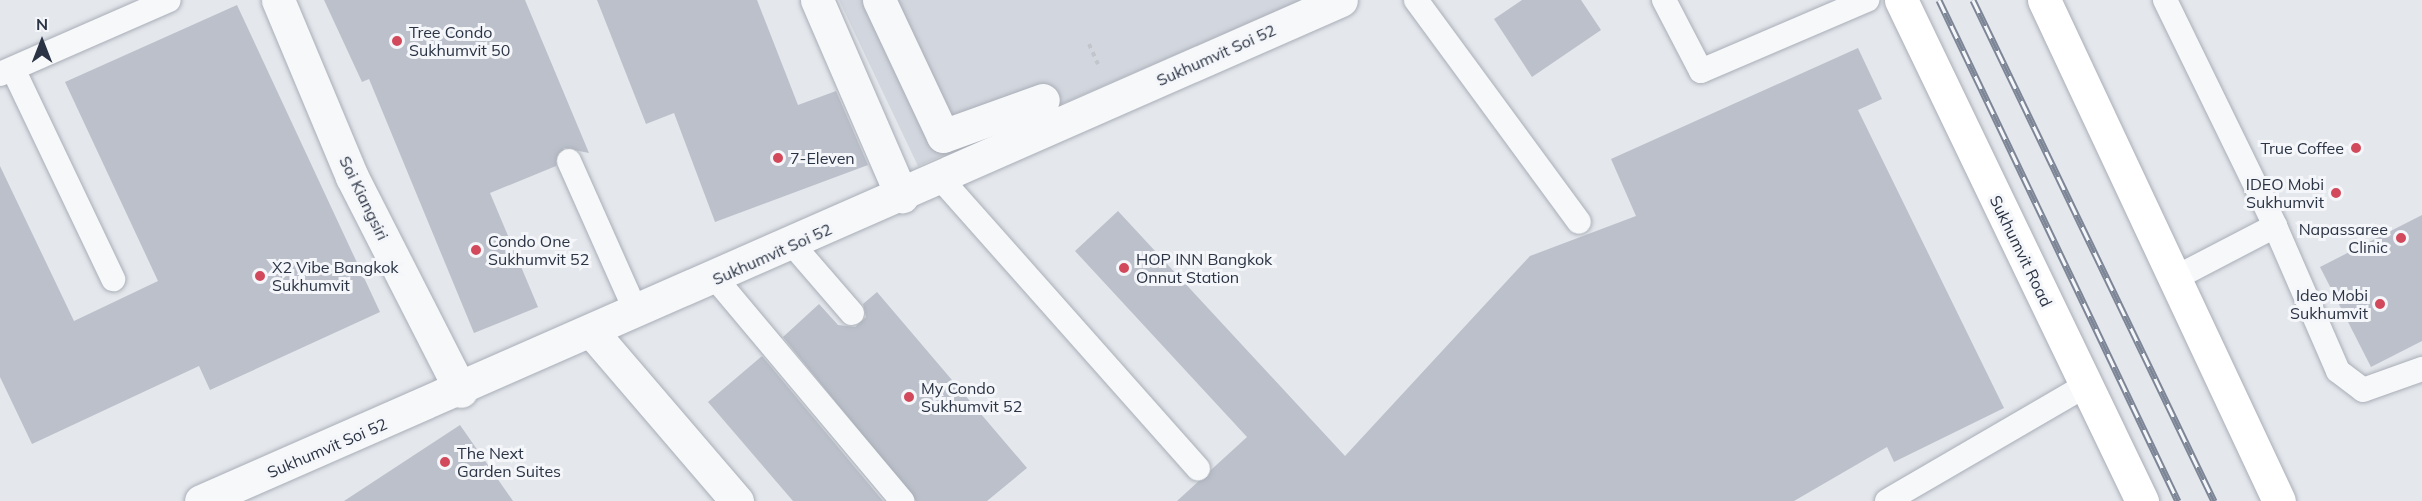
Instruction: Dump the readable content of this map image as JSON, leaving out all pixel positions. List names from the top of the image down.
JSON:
{
  "streets": {
    "main road": ["Sukhumvit Road"],
    "street": ["Sukhumvit Soi 52", "Soi Kiangsiri"]
  },
  "crossings": [
    ["Sukhumvit Soi 52", "Soi Kiangsiri"]
  ],
  "places": [
    "Tree Condo Sukhumvit 50",
    "True Coffee",
    "7-Eleven",
    "IDEO Mobi Sukhumvit",
    "Napassaree Clinic",
    "Condo One Sukhumvit 52",
    "HOP INN Bangkok Onnut Station",
    "X2 Vibe Bangkok Sukhumvit",
    "Ideo Mobi Sukhumvit",
    "My Condo Sukhumvit 52",
    "The Next Garden Suites"
  ],
  "north": "top"
}
